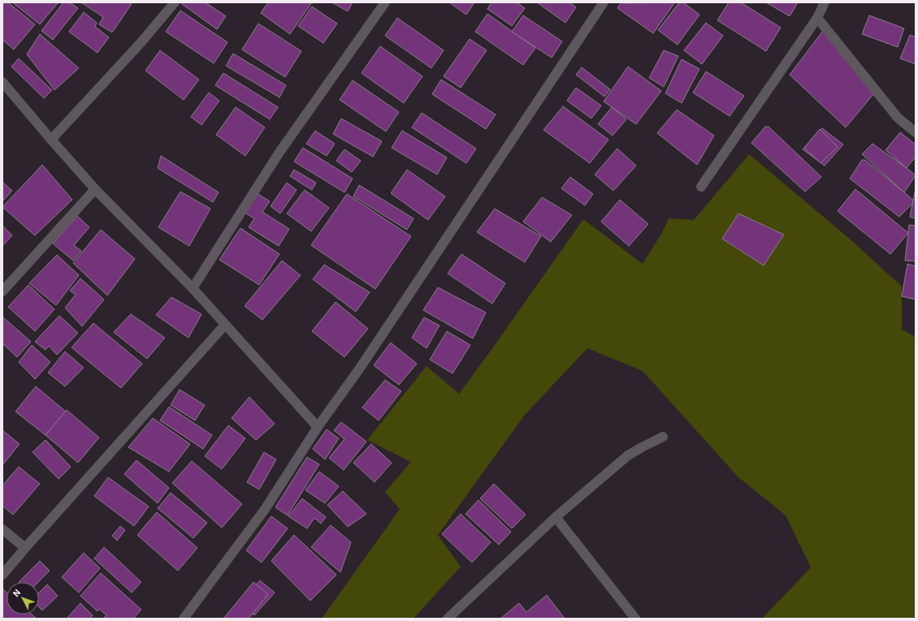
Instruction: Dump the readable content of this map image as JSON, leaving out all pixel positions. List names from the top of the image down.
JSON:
{
  "north": "top left"
}
